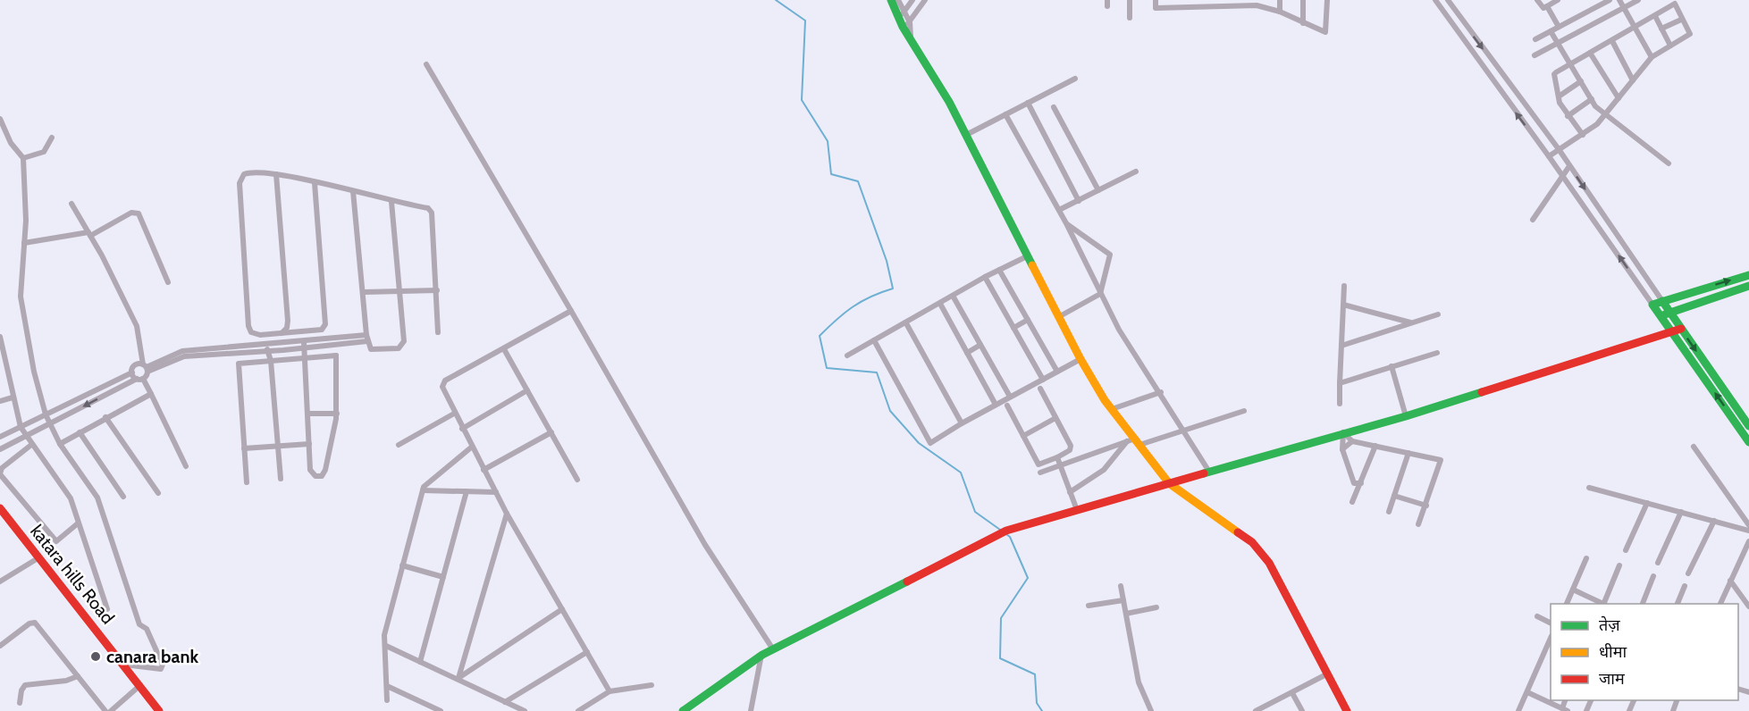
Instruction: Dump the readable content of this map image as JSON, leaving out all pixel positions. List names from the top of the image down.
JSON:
{
  "streets": {
    "street": ["katara hills Road"]
  },
  "places": ["canara bank"],
  "legend": ["तेज़", "धीमा", "जाम"]
}
